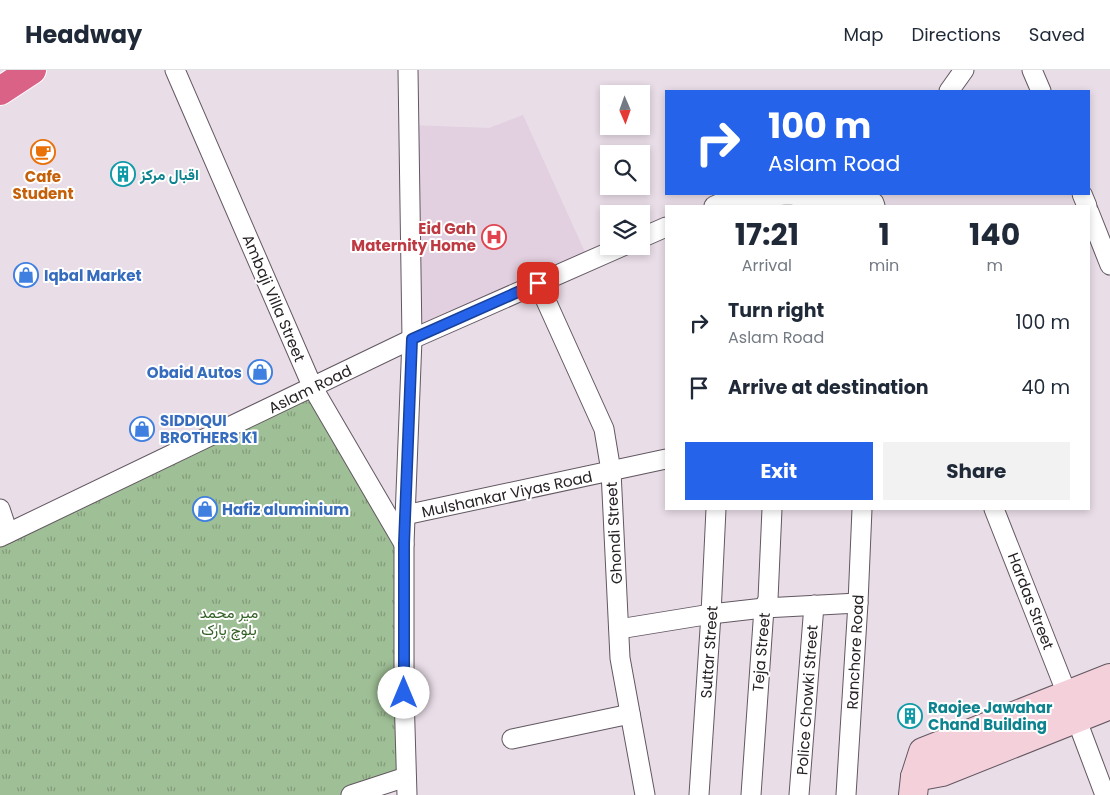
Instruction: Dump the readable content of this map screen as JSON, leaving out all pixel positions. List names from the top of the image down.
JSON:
{
  "streets": {
    "street": [
      "Ambaji Villa Street",
      "Aslam Road",
      "Mulshankar Viyas Road",
      "Ghondi Street",
      "Hardas Street",
      "Suttar Street",
      "Teja Street",
      "Ranchore Road",
      "Police Chowki Street"
    ]
  },
  "crossings": [
    ["Ambaji Villa Street", "Aslam Road"],
    ["Ambaji Villa Street", "Mulshankar Viyas Road"],
    ["Aslam Road", "Ghondi Street"],
    ["Mulshankar Viyas Road", "Ghondi Street"]
  ],
  "parks": ["میر محمد بلوچ پارک"],
  "places": {
    "cafe": ["Cafe Student"],
    "building": ["اقبال مرکز", "Raojee Jawahar Chand Building"],
    "hospital": ["Eid Gah Maternity Home"],
    "shop": [
      "Iqbal Market",
      "Obaid Autos",
      "SIDDIQUI BROTHERS K1",
      "Hafiz aluminium"
    ]
  },
  "north": "bottom",
  "page": {
    "header": "Headway",
    "nav": ["Map", "Directions", "Saved"],
    "turn": ["100 m", "Aslam Road"],
    "eta": [
      "17:21",
      "Arrival",
      "1",
      "min",
      "140",
      "m"
    ],
    "list": [
      {
        "name": "Turn right",
        "note": "Aslam Road",
        "value": "100 m"
      },
      {
        "name": "Arrive at destination",
        "value": "40 m"
      }
    ],
    "buttons": ["Exit", "Share"]
  }
}
